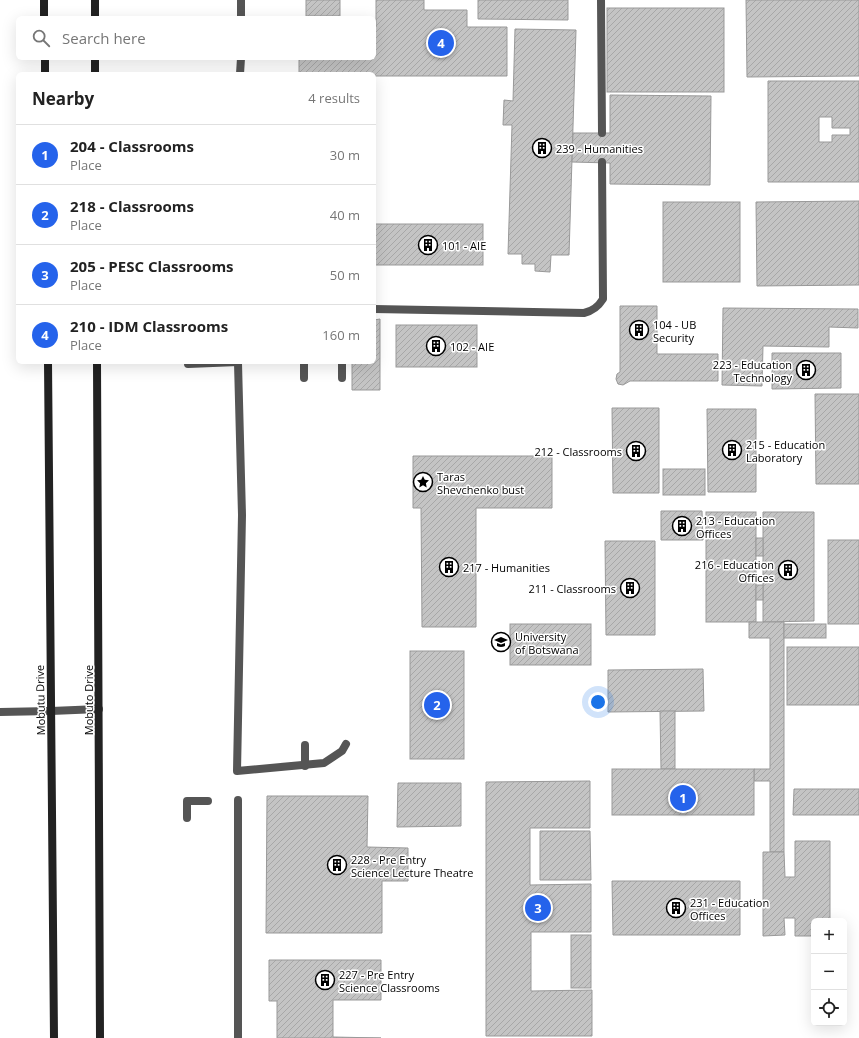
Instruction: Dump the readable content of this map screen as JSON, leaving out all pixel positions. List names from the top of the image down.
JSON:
{
  "streets": {
    "main road": ["Mobutu Drive", "Mobuto Drive"]
  },
  "places": {
    "building": [
      "239 - Humanities",
      "101 - AIE",
      "104 - UB Security",
      "102 - AIE",
      "223 - Education Technology",
      "215 - Education Laboratory",
      "212 - Classrooms",
      "213 - Education Offices",
      "217 - Humanities",
      "216 - Education Offices",
      "211 - Classrooms",
      "228 - Pre Entry Science Lecture Theatre",
      "231 - Education Offices",
      "227 - Pre Entry Science Classrooms"
    ],
    "place": ["Taras Shevchenko bust"],
    "school or university": ["University of Botswana"]
  },
  "page": {
    "search": "Search here",
    "pins": [
      "4",
      "2",
      "1",
      "3"
    ],
    "heading": ["Nearby", "4 results"],
    "list": [
      {
        "mark": "1",
        "name": "204 - Classrooms",
        "note": "Place",
        "value": "30 m"
      },
      {
        "mark": "2",
        "name": "218 - Classrooms",
        "note": "Place",
        "value": "40 m"
      },
      {
        "mark": "3",
        "name": "205 - PESC Classrooms",
        "note": "Place",
        "value": "50 m"
      },
      {
        "mark": "4",
        "name": "210 - IDM Classrooms",
        "note": "Place",
        "value": "160 m"
      }
    ],
    "map_buttons": ["+", "−"]
  }
}
